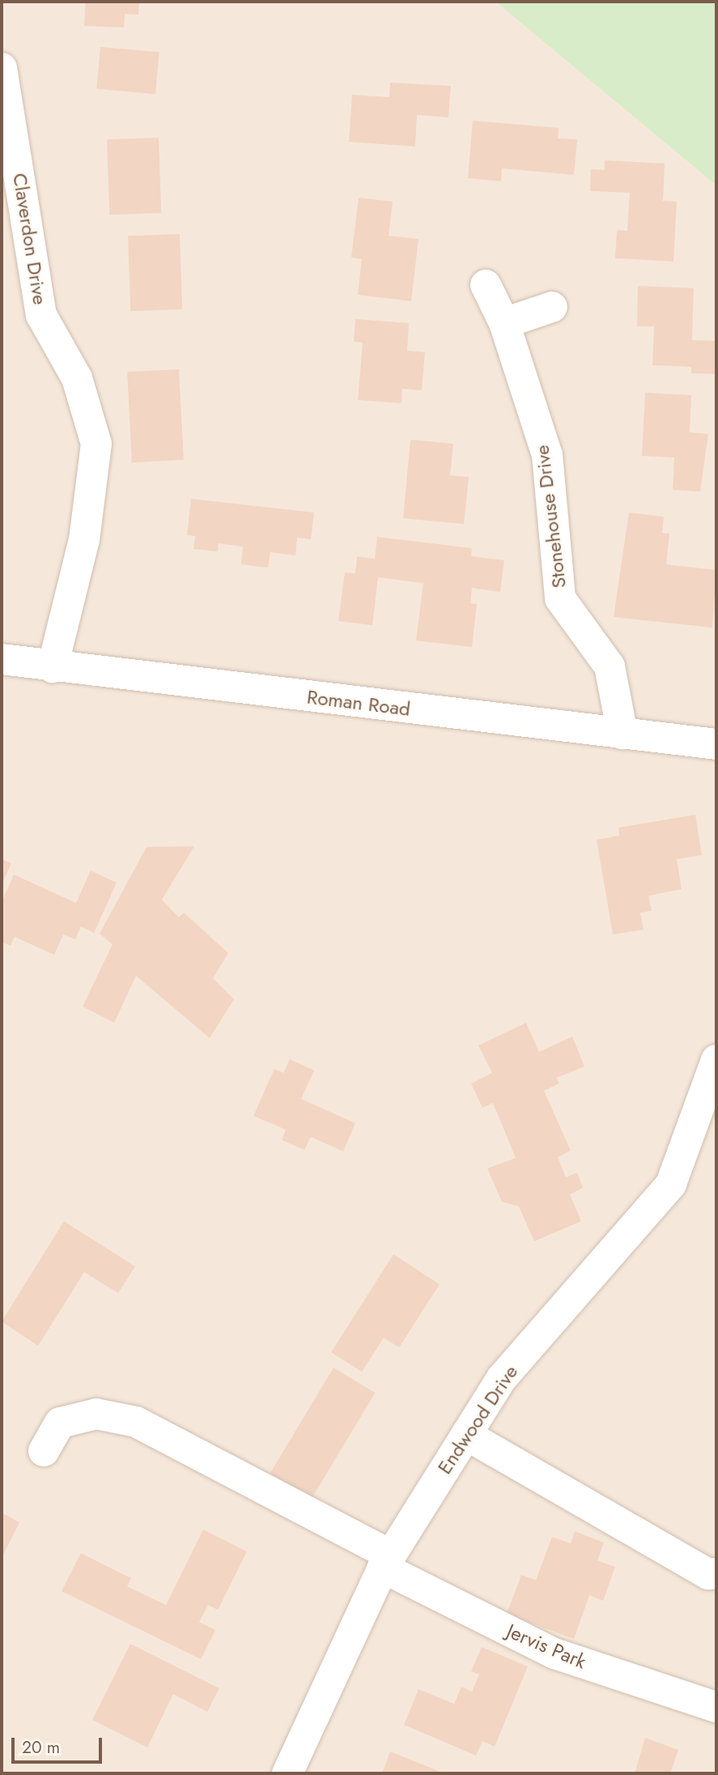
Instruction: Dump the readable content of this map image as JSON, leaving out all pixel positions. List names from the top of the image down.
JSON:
{
  "streets": {
    "street": [
      "Claverdon Drive",
      "Stonehouse Drive",
      "Roman Road",
      "Endwood Drive",
      "Jervis Park"
    ]
  },
  "crossings": [
    ["Claverdon Drive", "Roman Road"],
    ["Stonehouse Drive", "Roman Road"],
    ["Endwood Drive", "Jervis Park"]
  ],
  "scale_bar": "20 m"
}
